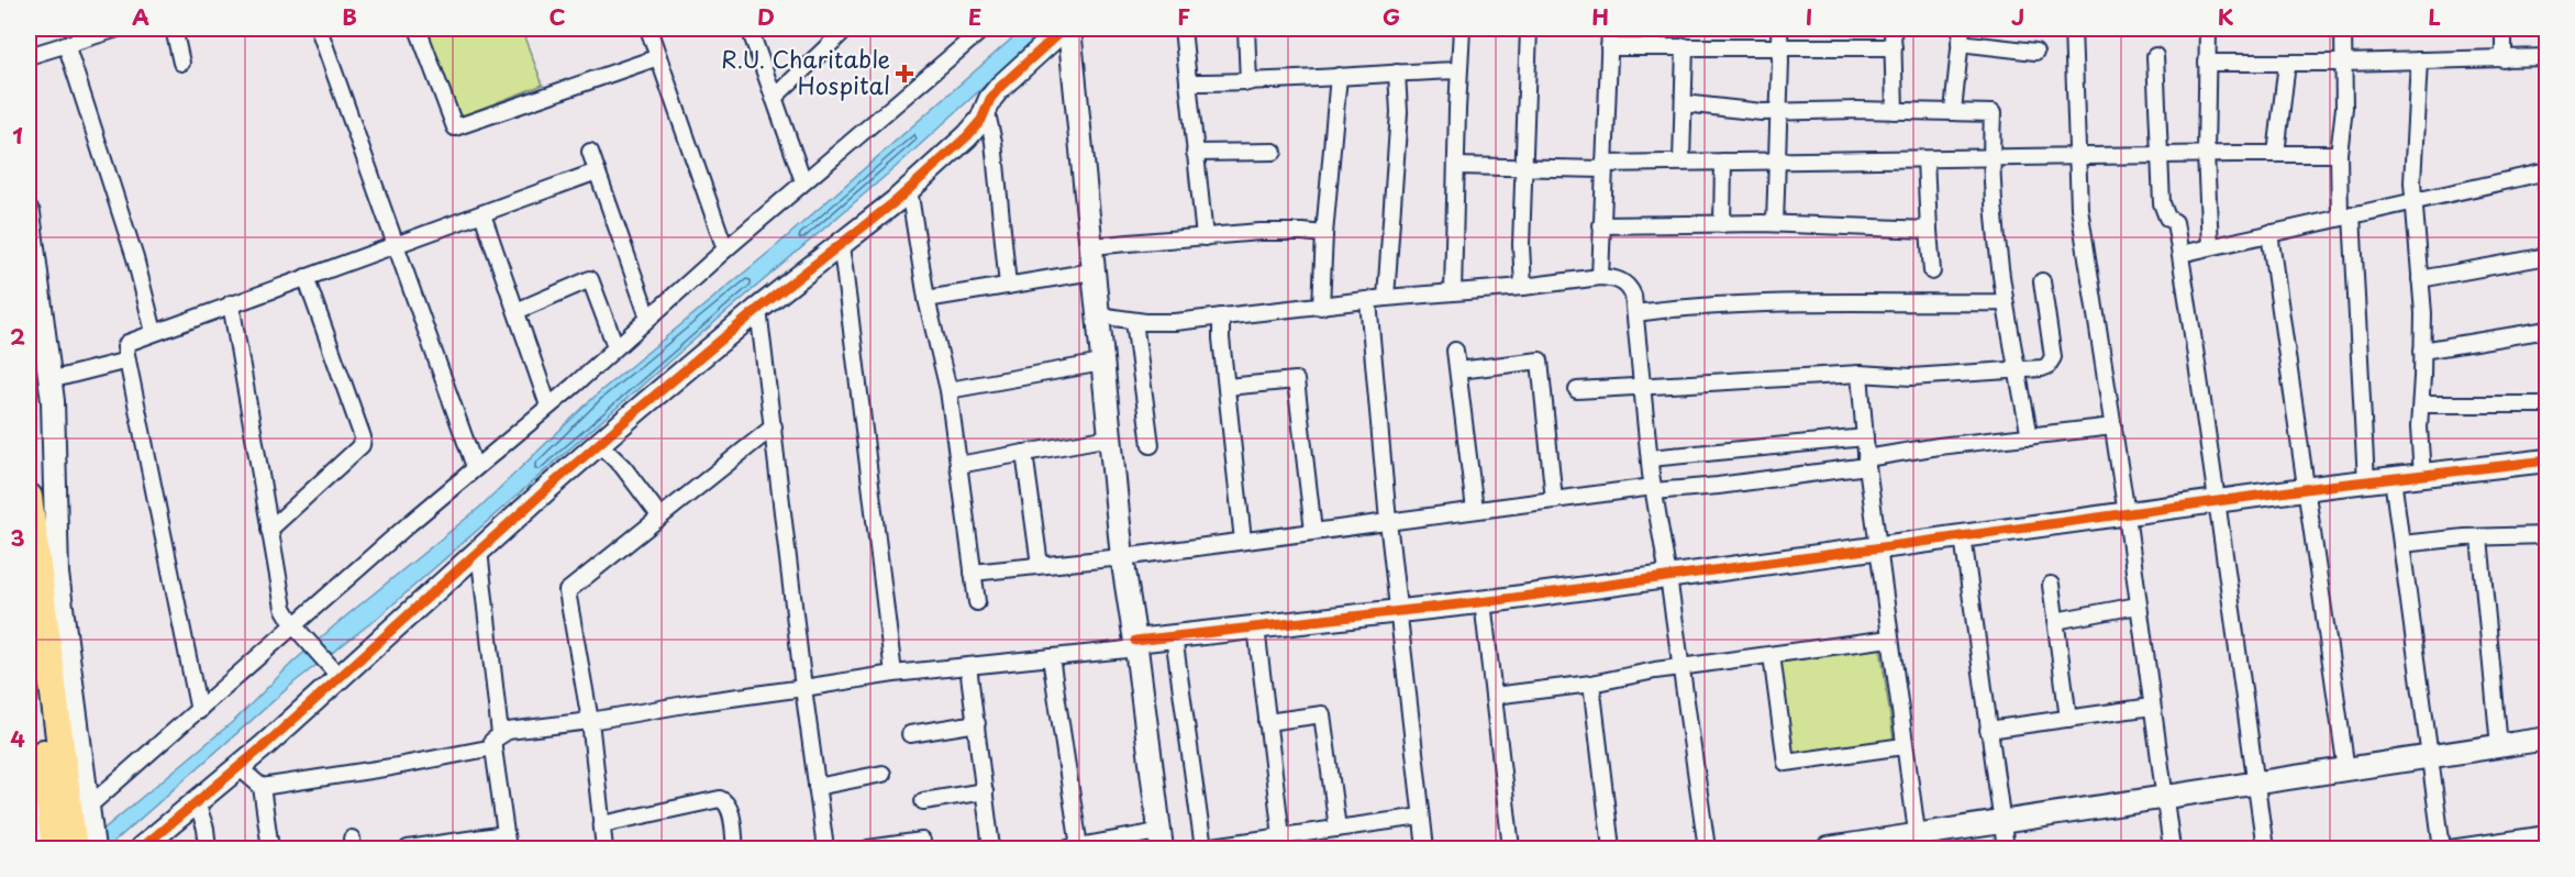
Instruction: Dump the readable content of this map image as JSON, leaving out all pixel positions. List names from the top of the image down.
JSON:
{
  "places": {
    "health": ["R.U. Charitable Hospital"]
  },
  "grid": {
    "columns": [
      "A",
      "B",
      "C",
      "D",
      "E",
      "F",
      "G",
      "H",
      "I",
      "J",
      "K",
      "L"
    ],
    "rows": [
      "1",
      "2",
      "3",
      "4"
    ]
  }
}
